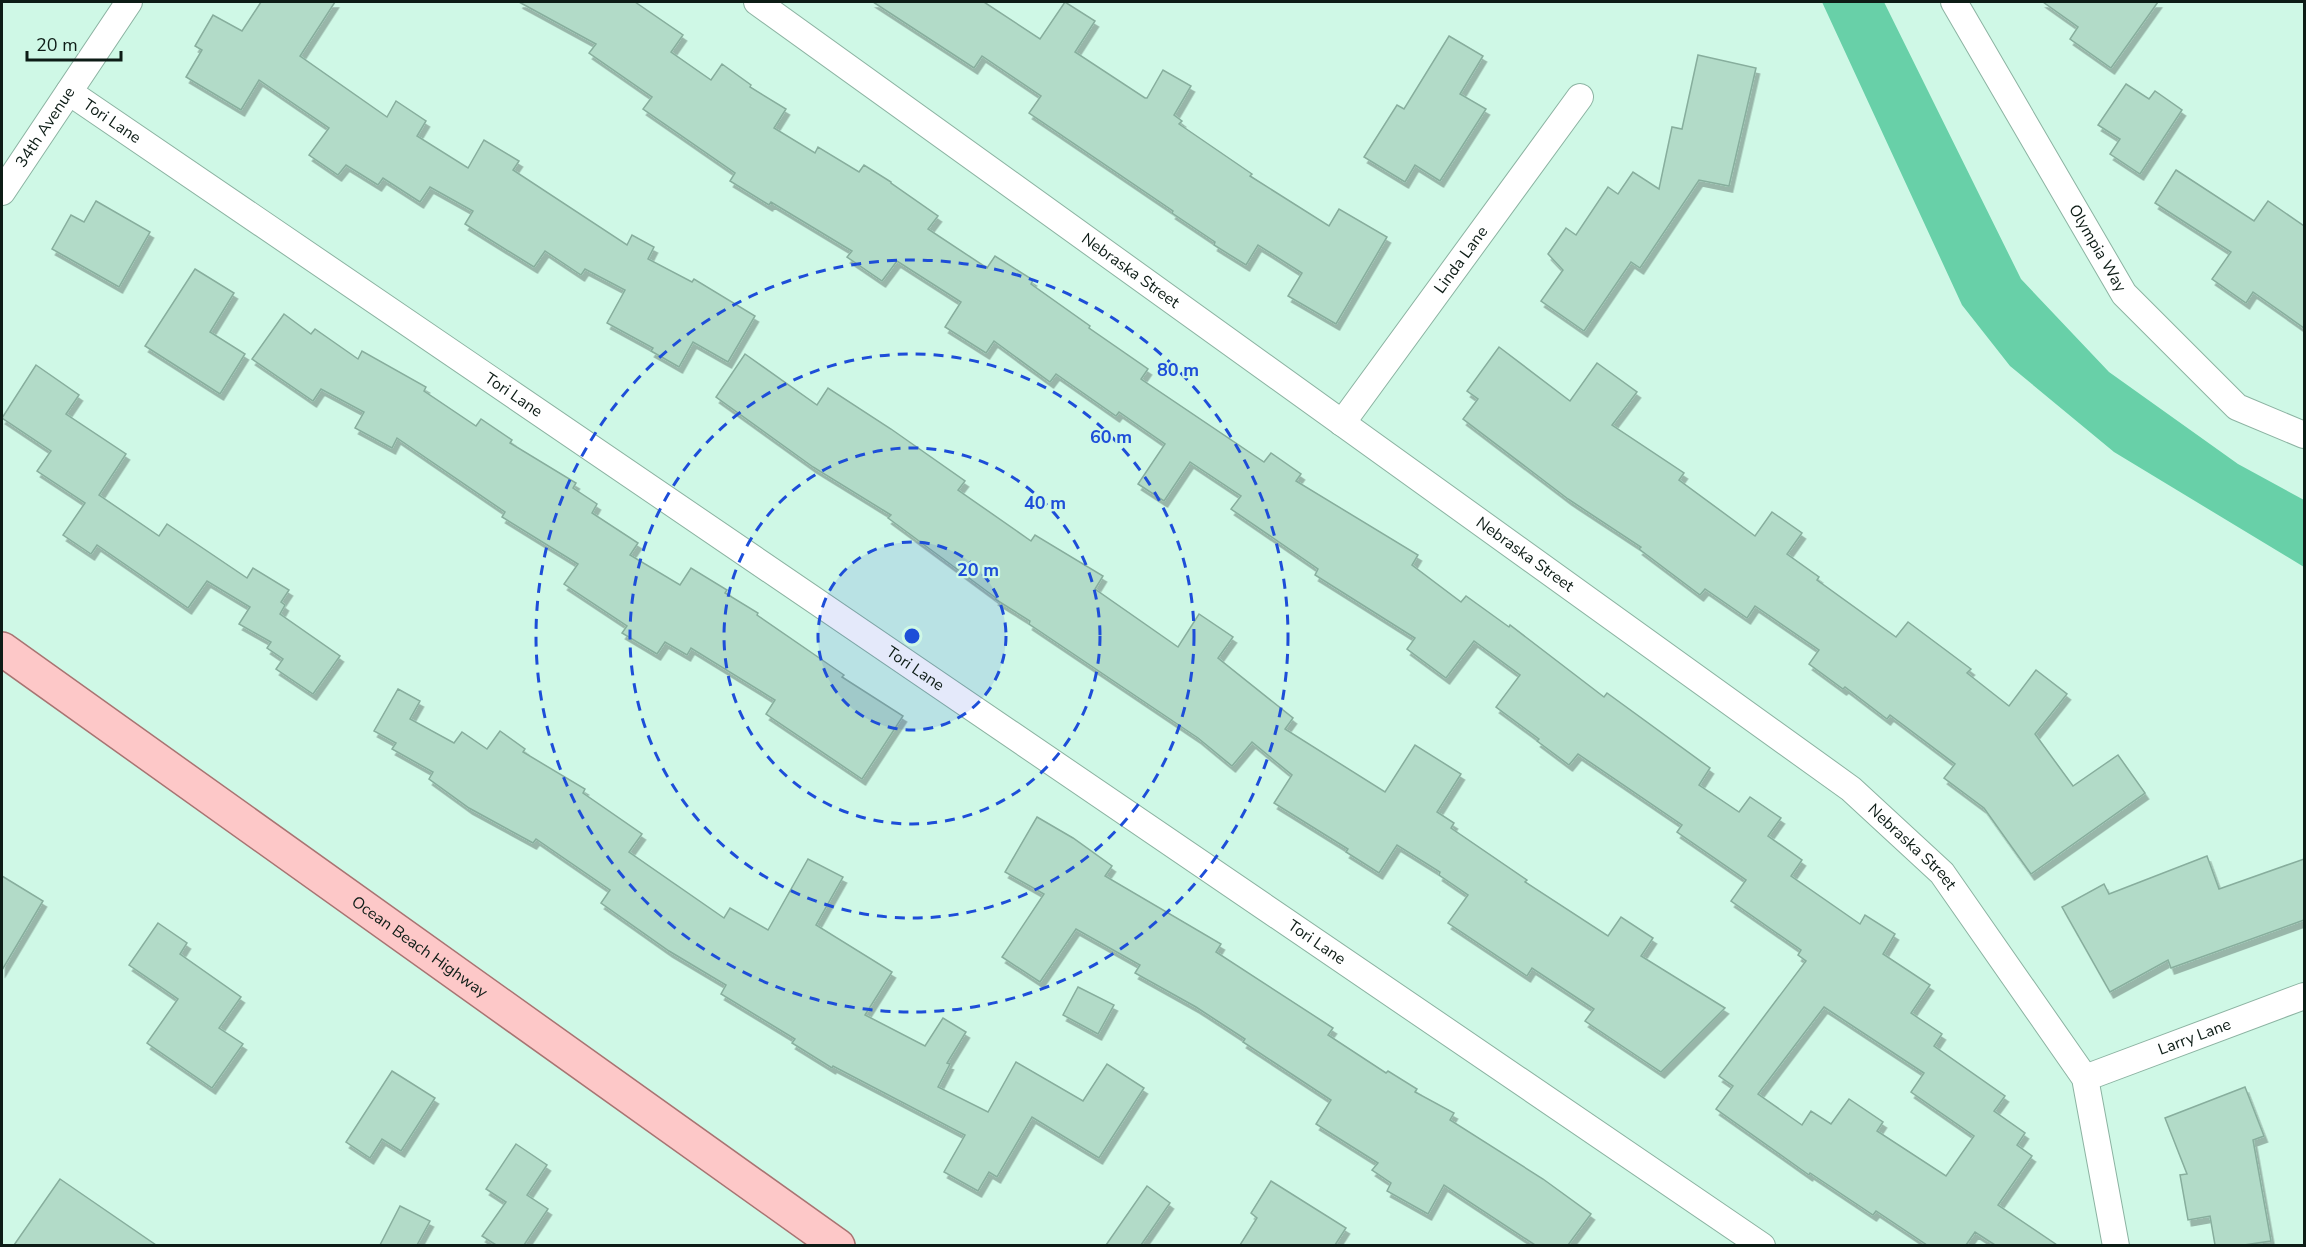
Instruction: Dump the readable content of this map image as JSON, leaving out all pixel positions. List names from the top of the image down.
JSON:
{
  "streets": {
    "main road": ["Ocean Beach Highway"],
    "street": [
      "Tori Lane",
      "34th Avenue",
      "Olympia Way",
      "Linda Lane",
      "Nebraska Street",
      "Larry Lane"
    ]
  },
  "crossings": [
    ["Tori Lane", "34th Avenue"],
    ["Linda Lane", "Nebraska Street"],
    ["Nebraska Street", "Larry Lane"]
  ],
  "scale_bar": "20 m",
  "rings": [
    "80 m",
    "60 m",
    "40 m",
    "20 m"
  ]
}
